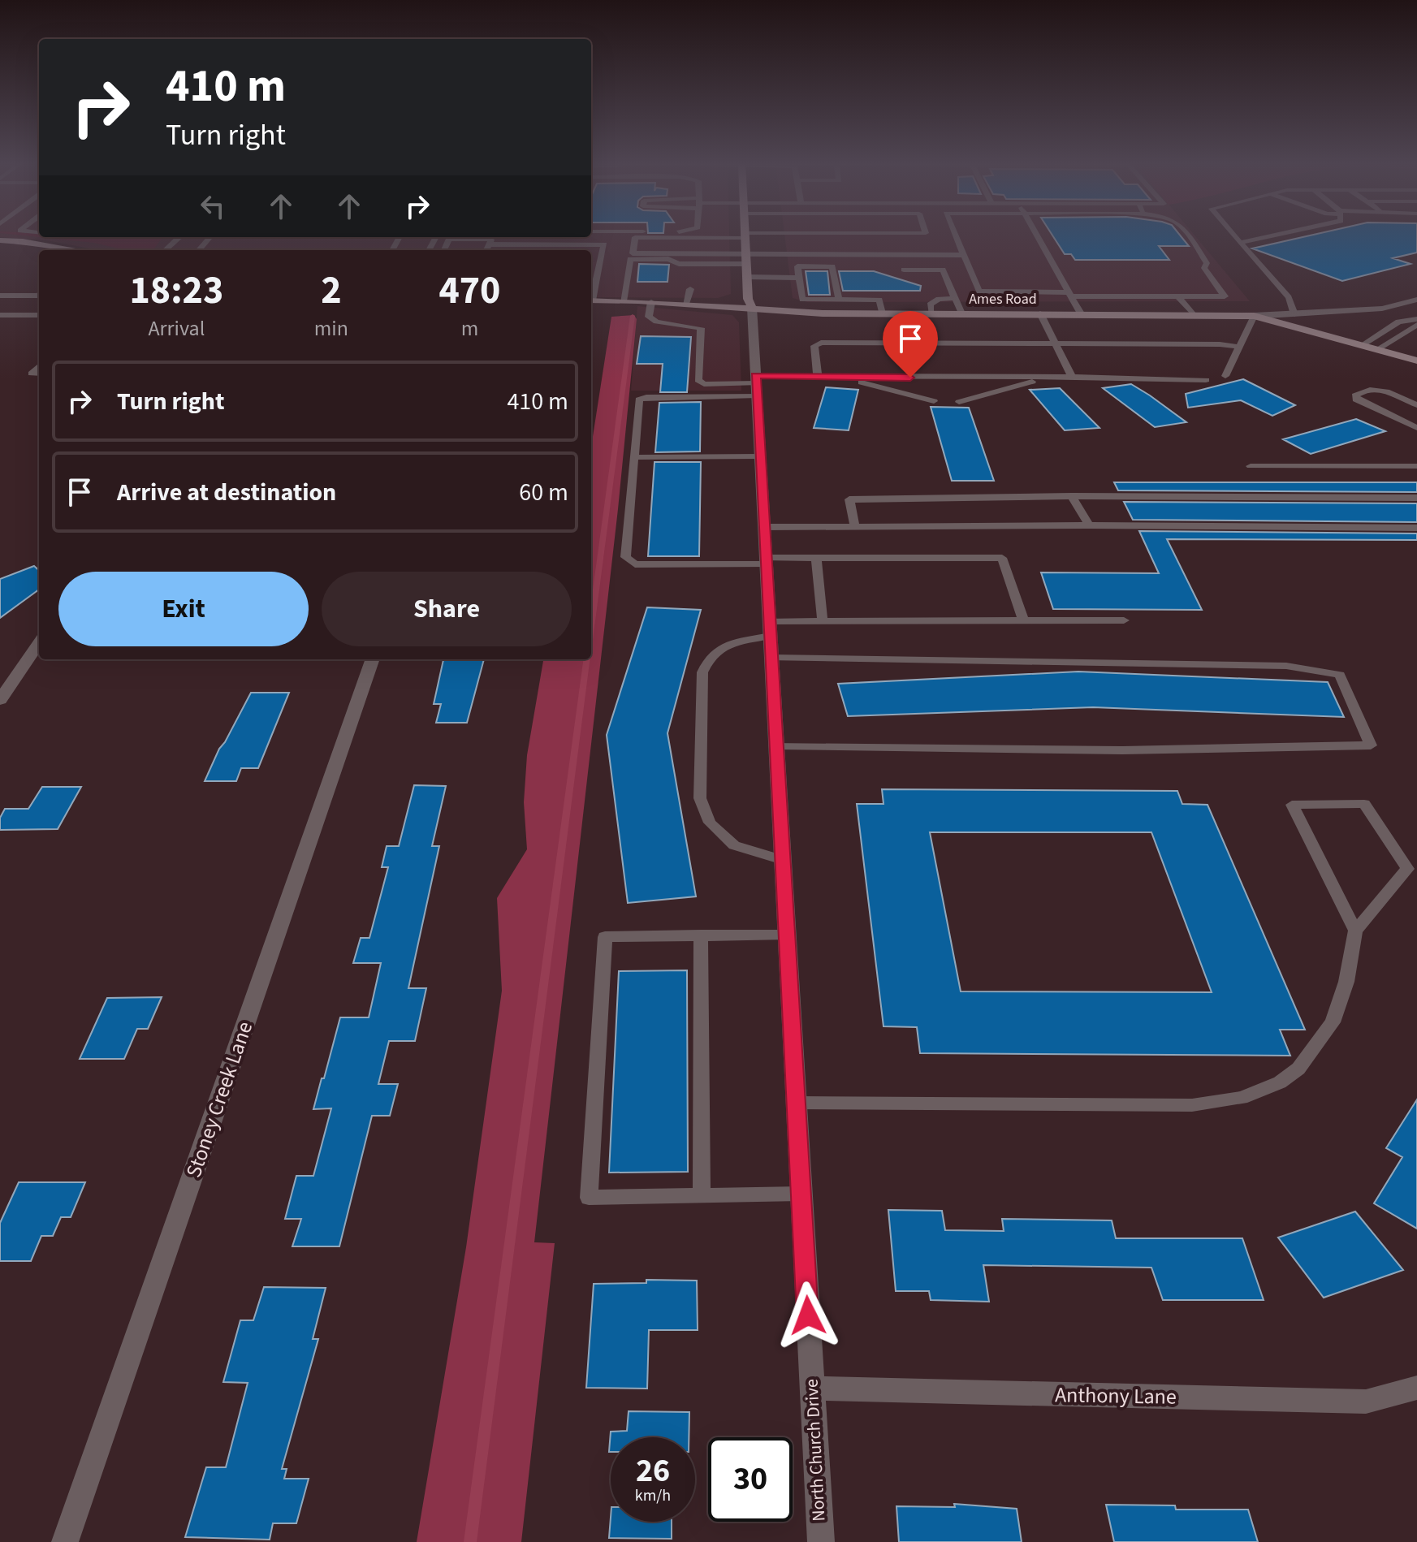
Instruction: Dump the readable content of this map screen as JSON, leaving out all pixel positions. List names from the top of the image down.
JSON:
{
  "streets": {
    "street": [
      "Ames Road",
      "Stoney Creek Lane",
      "Anthony Lane",
      "North Church Drive"
    ]
  },
  "crossings": [
    ["Ames Road", "North Church Drive"],
    ["Anthony Lane", "North Church Drive"]
  ],
  "page": {
    "turn": ["410 m", "Turn right"],
    "eta": [
      "18:23",
      "Arrival",
      "2",
      "min",
      "470",
      "m"
    ],
    "list": [
      {
        "name": "Turn right",
        "value": "410 m"
      },
      {
        "name": "Arrive at destination",
        "value": "60 m"
      }
    ],
    "buttons": ["Exit", "Share"],
    "speed": "26 km/h",
    "limit": "30"
  }
}
